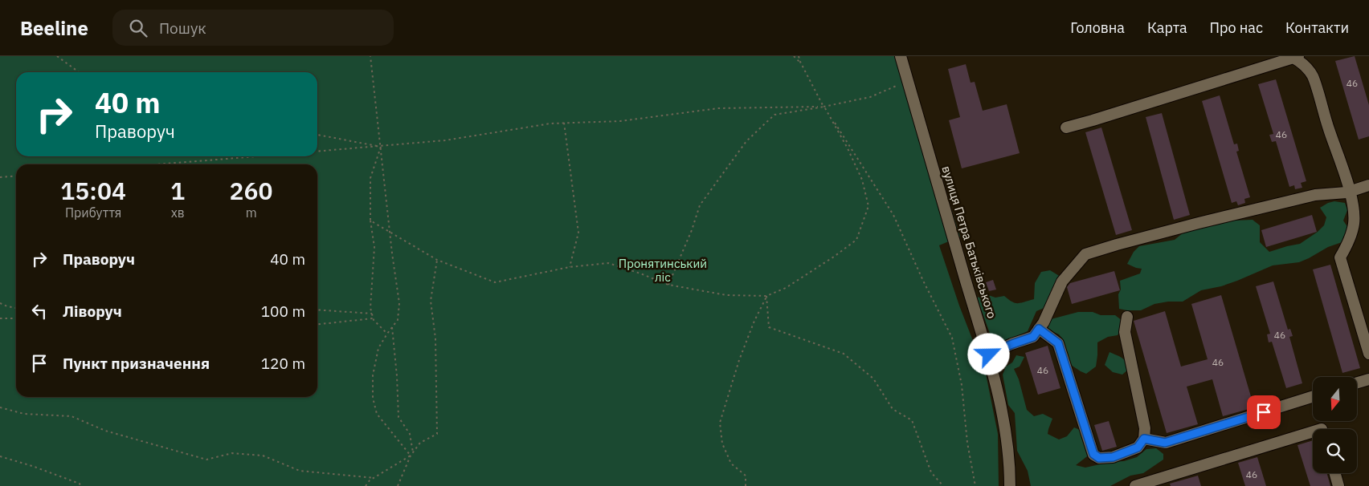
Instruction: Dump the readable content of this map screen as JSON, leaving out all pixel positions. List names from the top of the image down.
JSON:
{
  "streets": {
    "street": ["вулиця Петра Батьківського"]
  },
  "parks": ["Пронятинський ліс"],
  "house_numbers": [
    "46",
    "46",
    "46",
    "46",
    "46",
    "46"
  ],
  "north": "bottom",
  "page": {
    "header": "Beeline",
    "search": "Пошук",
    "nav": [
      "Головна",
      "Карта",
      "Про нас",
      "Контакти"
    ],
    "turn": ["40 m", "Праворуч"],
    "eta": [
      "15:04",
      "Прибуття",
      "1",
      "хв",
      "260",
      "m"
    ],
    "list": [
      {
        "name": "Праворуч",
        "value": "40 m"
      },
      {
        "name": "Ліворуч",
        "value": "100 m"
      },
      {
        "name": "Пункт призначення",
        "value": "120 m"
      }
    ]
  }
}
